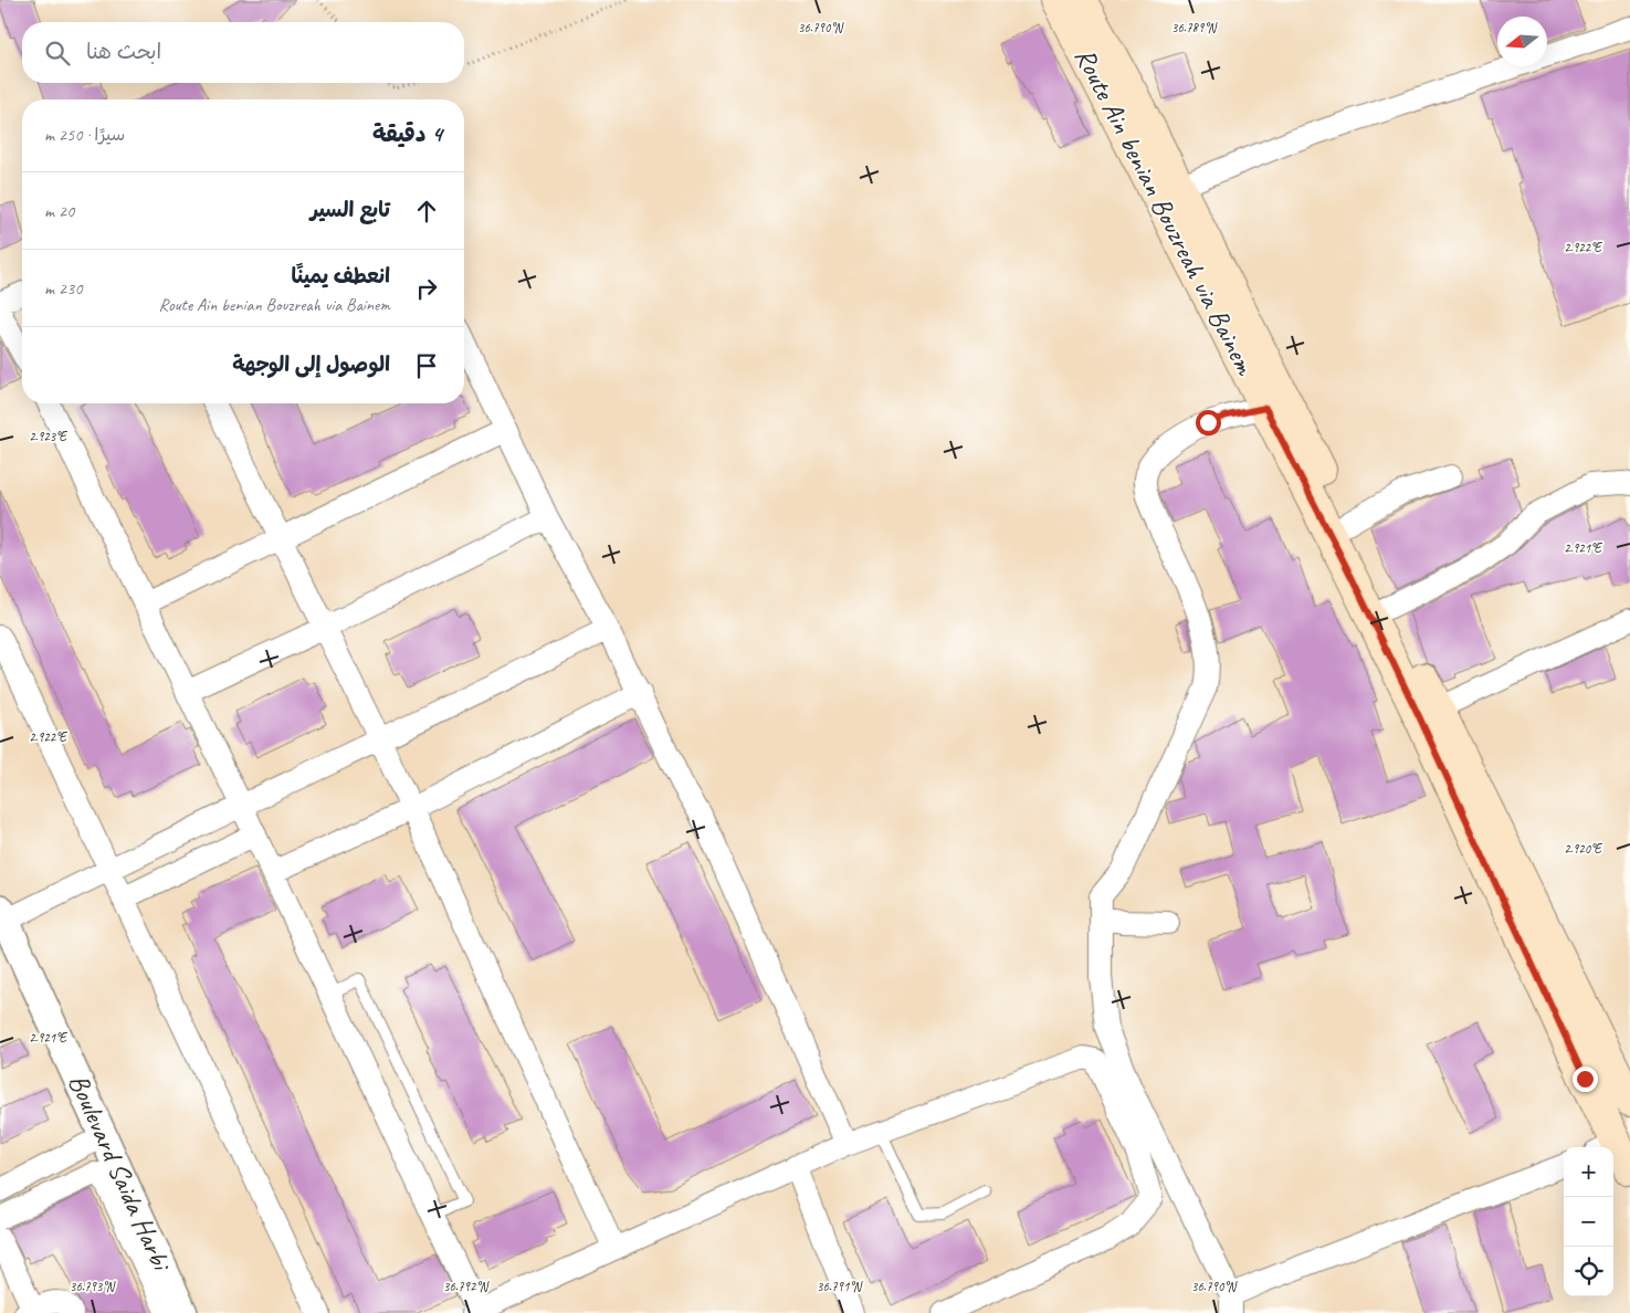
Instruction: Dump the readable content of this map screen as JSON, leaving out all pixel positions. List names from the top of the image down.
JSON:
{
  "streets": {
    "main road": ["Route Ain benian Bouzreah via Bainem"],
    "street": ["Boulevard Saida Harbi"]
  },
  "north": "left",
  "page": {
    "search": "ابحث هنا",
    "heading": ["4 دقيقة", "سيرًا · 250 m"],
    "list": [
      ["تابع السير", "20 m"],
      ["انعطف يمينًا", "Route Ain benian Bouzreah via Bainem", "230 m"],
      "الوصول إلى الوجهة"
    ],
    "map_buttons": ["+", "−"]
  },
  "coordinates": [
    "36.790°N",
    "36.789°N",
    "2.922°E",
    "2.923°E",
    "2.921°E",
    "2.920°E",
    "36.793°N",
    "36.792°N",
    "36.791°N"
  ]
}
